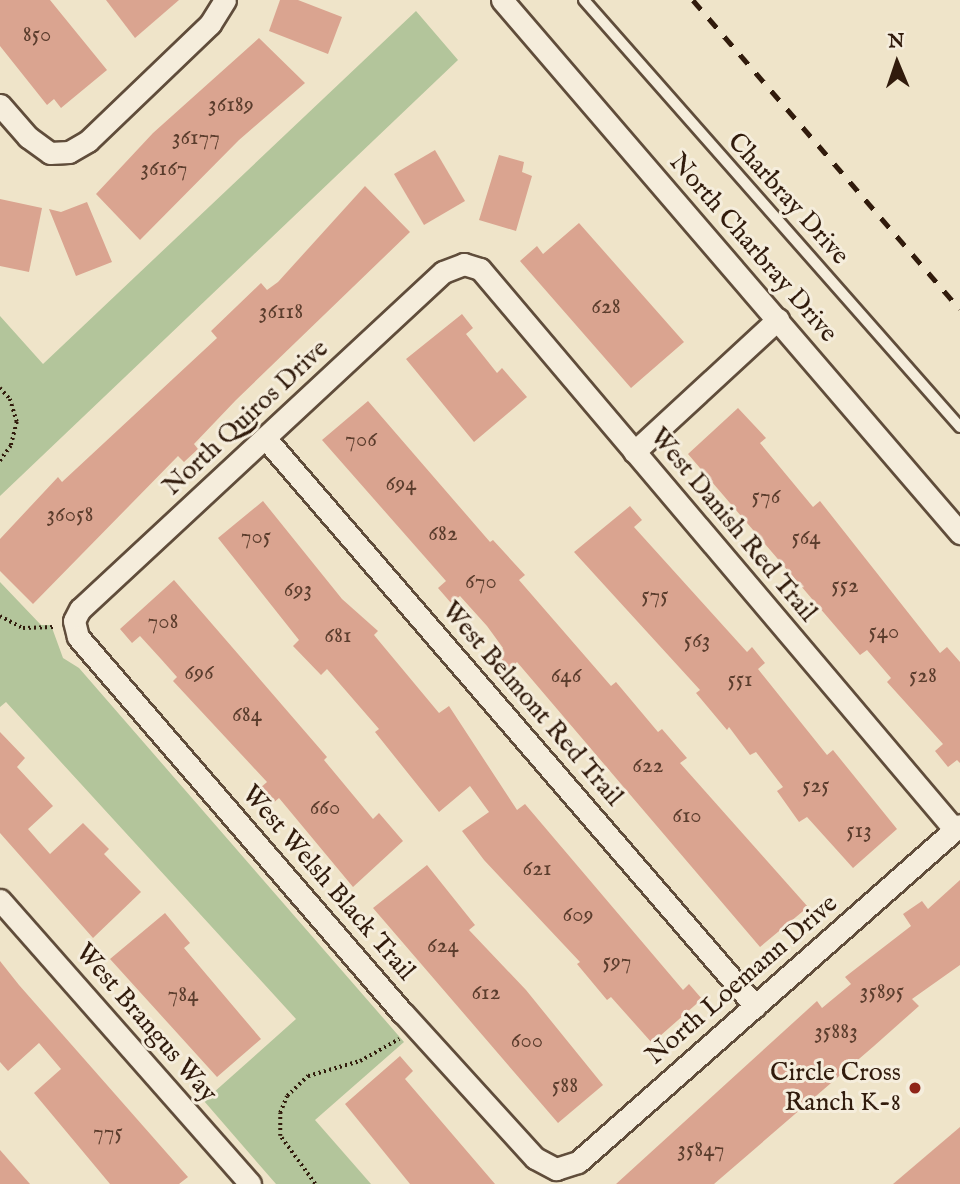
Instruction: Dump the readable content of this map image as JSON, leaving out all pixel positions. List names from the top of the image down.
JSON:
{
  "streets": {
    "street": [
      "North Charbray Drive",
      "North Quiros Drive",
      "West Danish Red Trail",
      "West Belmont Red Trail",
      "West Welsh Black Trail",
      "North Loemann Drive",
      "West Brangus Way"
    ],
    "lane": ["Charbray Drive"]
  },
  "crossings": [
    ["North Quiros Drive", "West Danish Red Trail"],
    ["North Quiros Drive", "West Belmont Red Trail"],
    ["North Quiros Drive", "West Welsh Black Trail"],
    ["West Danish Red Trail", "North Loemann Drive"],
    ["West Belmont Red Trail", "North Loemann Drive"],
    ["West Welsh Black Trail", "North Loemann Drive"]
  ],
  "places": ["Circle Cross Ranch K-8"],
  "house_numbers": [
    "850",
    "36189",
    "36177",
    "36167",
    "628",
    "36118",
    "706",
    "694",
    "576",
    "36058",
    "682",
    "705",
    "564",
    "670",
    "552",
    "693",
    "575",
    "708",
    "540",
    "681",
    "563",
    "696",
    "646",
    "528",
    "551",
    "684",
    "622",
    "525",
    "660",
    "610",
    "513",
    "621",
    "609",
    "624",
    "597",
    "35895",
    "612",
    "784",
    "35883",
    "600",
    "588",
    "775",
    "35847"
  ],
  "north": "top"
}
